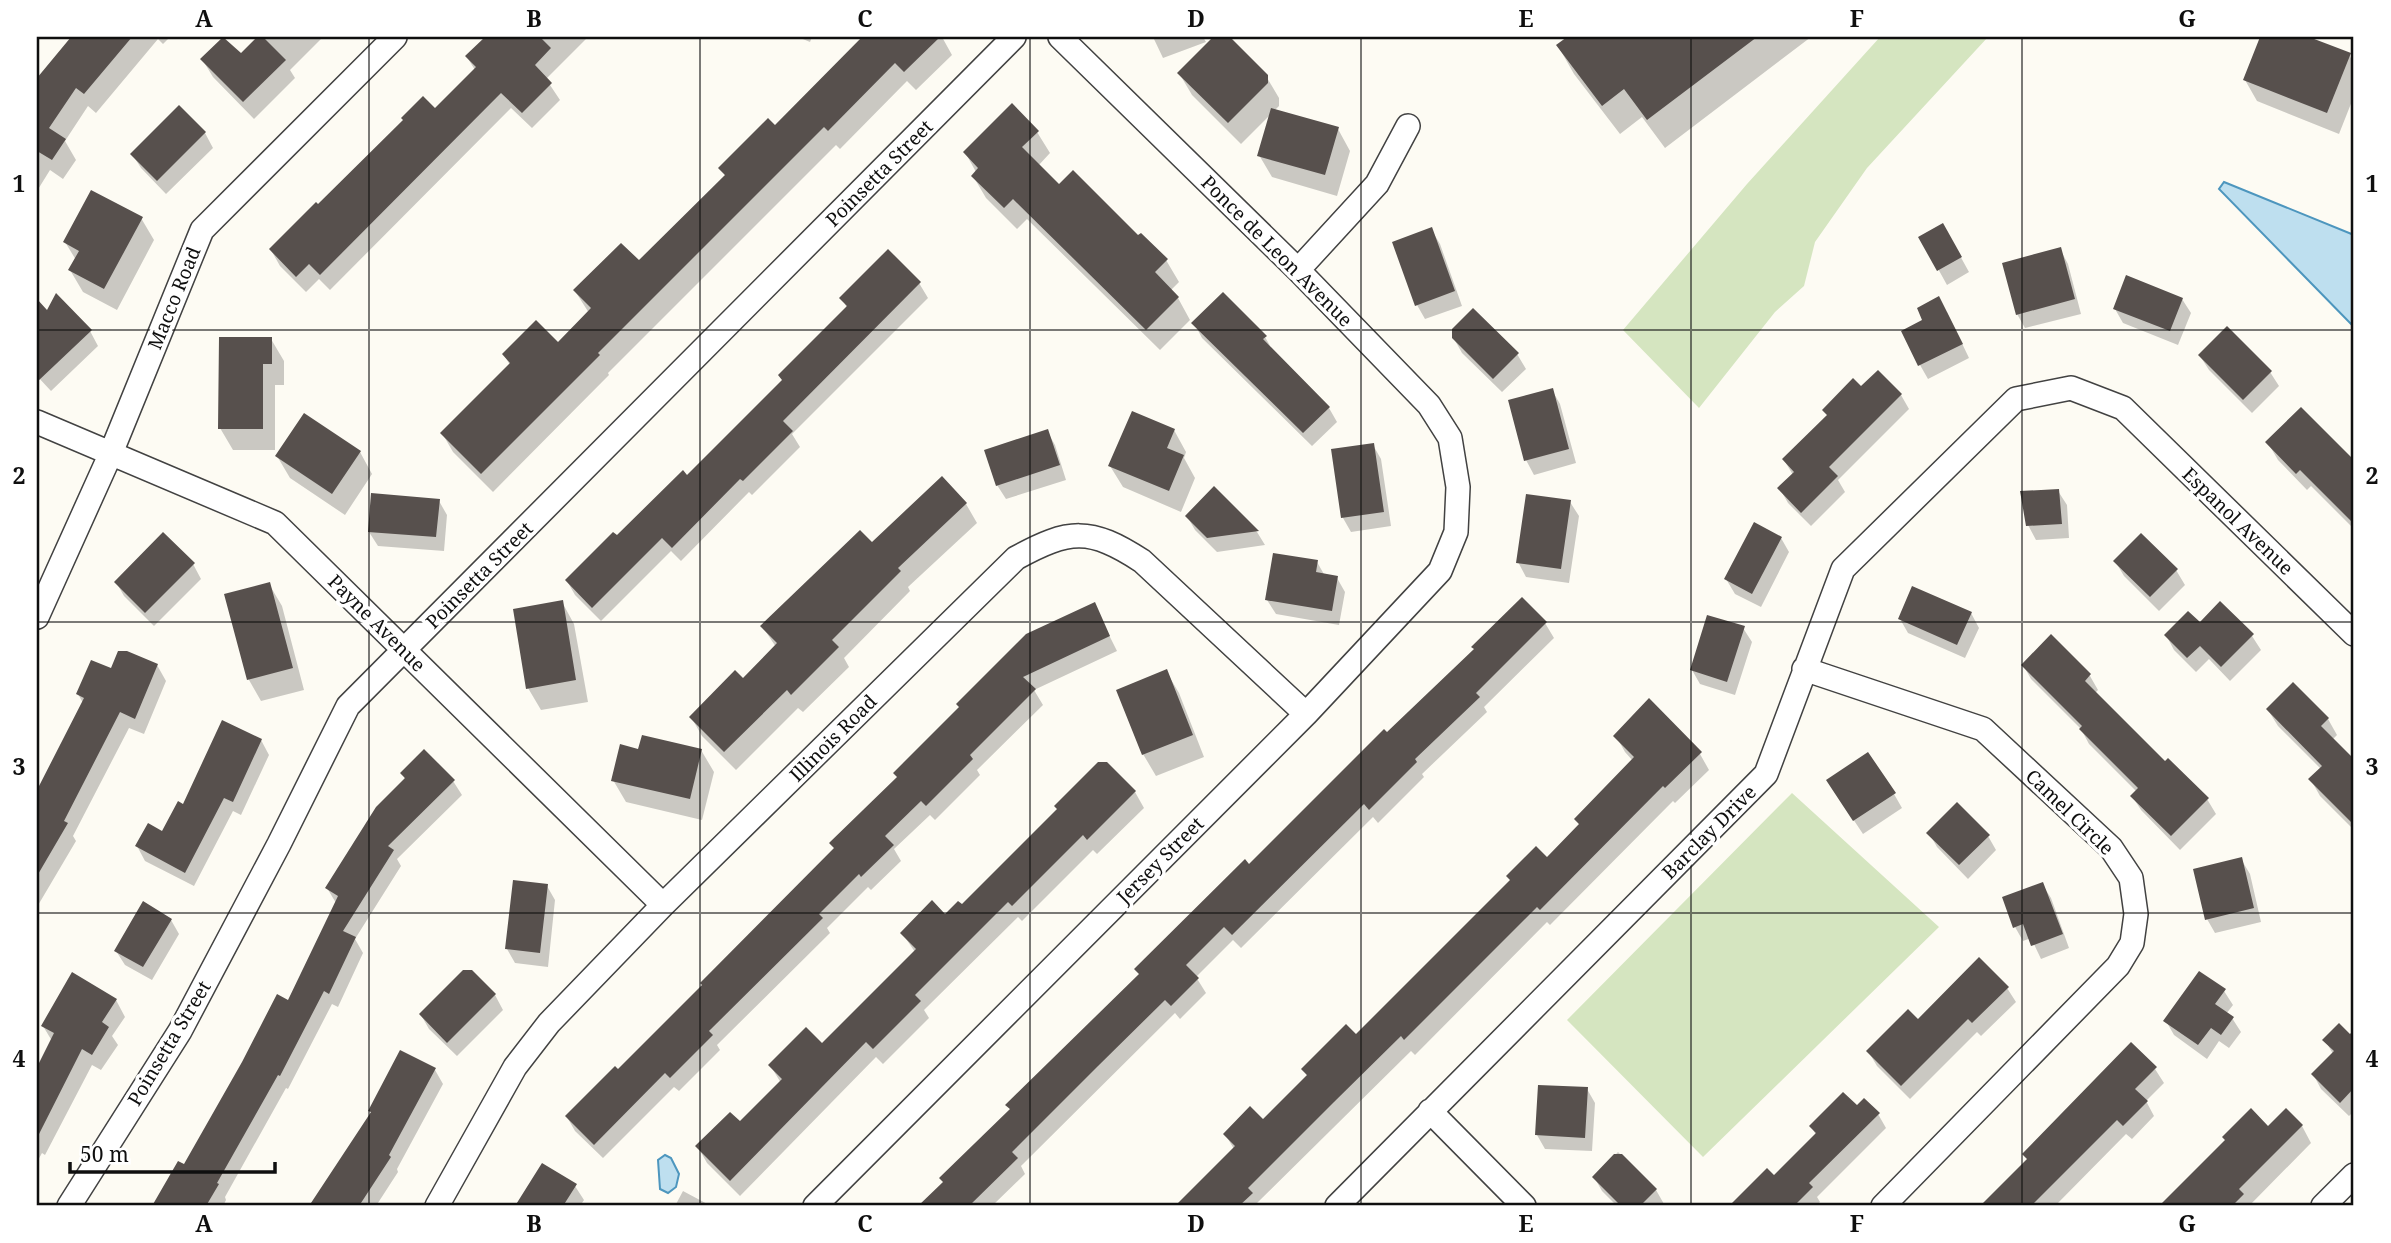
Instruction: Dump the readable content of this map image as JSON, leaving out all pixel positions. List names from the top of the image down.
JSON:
{
  "streets": {
    "street": [
      "Poinsetta Street",
      "Ponce de Leon Avenue",
      "Macco Road",
      "Espanol Avenue",
      "Payne Avenue",
      "Illinois Road",
      "Camel Circle",
      "Barclay Drive",
      "Jersey Street"
    ]
  },
  "crossings": [
    ["Poinsetta Street", "Payne Avenue"],
    ["Ponce de Leon Avenue", "Jersey Street"],
    ["Macco Road", "Payne Avenue"],
    ["Espanol Avenue", "Barclay Drive"],
    ["Payne Avenue", "Illinois Road"],
    ["Illinois Road", "Jersey Street"],
    ["Camel Circle", "Barclay Drive"]
  ],
  "scale_bar": "50 m",
  "grid": {
    "columns": [
      "A",
      "B",
      "C",
      "D",
      "E",
      "F",
      "G"
    ],
    "rows": [
      "1",
      "2",
      "3",
      "4"
    ]
  }
}
